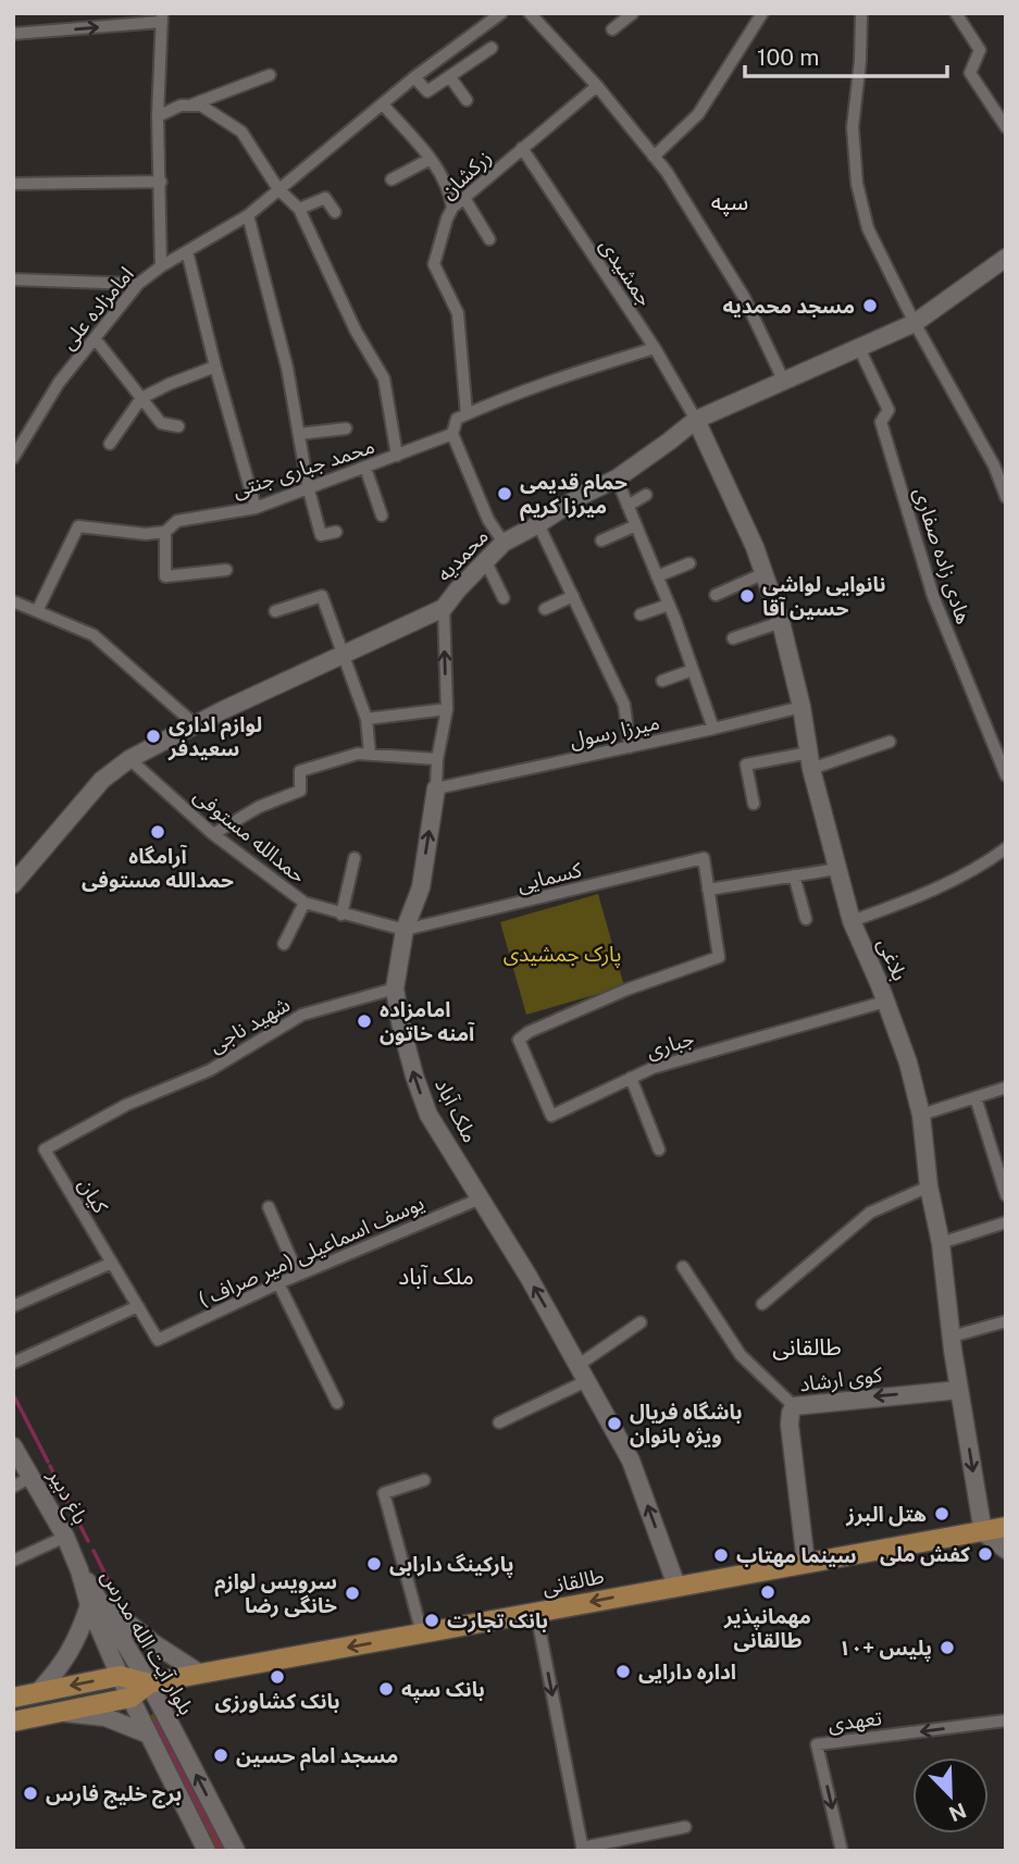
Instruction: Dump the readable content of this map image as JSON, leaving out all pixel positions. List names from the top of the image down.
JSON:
{
  "streets": {
    "main road": ["طالقانی"],
    "street": [
      "زرکشان",
      "جمشیدی",
      "امامزاده علی",
      "محمد جباری جنتی",
      "محمدیه",
      "هادی زاده صفاری",
      "میرزا رسول",
      "حمدالله مستوفی",
      "کسمایی",
      "بلاغی",
      "شهید ناجی",
      "جباری",
      "ملک آباد",
      "کیان",
      "یوسف اسماعیلی (میر صراف )",
      "کوی ارشاد",
      "باغ دبیر",
      "بلوار آیت الله مدرس",
      "تعهدی"
    ]
  },
  "crossings": [
    ["زرکشان", "جمشیدی"],
    ["جمشیدی", "محمدیه"],
    ["جمشیدی", "بلاغی"],
    ["محمدیه", "هادی زاده صفاری"],
    ["محمدیه", "حمدالله مستوفی"],
    ["محمدیه", "بلاغی"],
    ["محمدیه", "ملک آباد"],
    ["میرزا رسول", "بلاغی"],
    ["میرزا رسول", "ملک آباد"],
    ["حمدالله مستوفی", "کسمایی"],
    ["حمدالله مستوفی", "ملک آباد"],
    ["کسمایی", "جباری"],
    ["کسمایی", "ملک آباد"],
    ["بلاغی", "جباری"],
    ["بلاغی", "کوی ارشاد"],
    ["بلاغی", "طالقانی"],
    ["شهید ناجی", "ملک آباد"],
    ["شهید ناجی", "کیان"],
    ["ملک آباد", "یوسف اسماعیلی (میر صراف )"],
    ["ملک آباد", "طالقانی"],
    ["کیان", "یوسف اسماعیلی (میر صراف )"],
    ["کوی ارشاد", "طالقانی"],
    ["باغ دبیر", "بلوار آیت الله مدرس"],
    ["طالقانی", "بلوار آیت الله مدرس"]
  ],
  "one_way": ["ملک آباد", "کوی ارشاد", "طالقانی"],
  "districts": ["سپه", "ملک آباد", "طالقانی"],
  "parks": ["پارک جمشیدی"],
  "places": [
    "مسجد محمدیه",
    "حمام قدیمی میرزا کریم",
    "نانوایی لواشی حسین آقا",
    "لوازم ادارى سعيدفر",
    "آرامگاه حمدالله مستوفی",
    "امامزاده آمنه خاتون",
    "باشگاه فریال ویژه بانوان",
    "هتل البرز",
    "کفش ملی",
    "سینما مهتاب",
    "پارکینگ دارابی",
    "مهمانپذیر طالقانی",
    "سرویس لوازم خانگی رضا",
    "بانک تجارت",
    "پلیس +۱۰",
    "اداره دارایی",
    "بانک کشاورزی",
    "بانک سپه",
    "مسجد امام حسین",
    "برج خلیج فارس"
  ],
  "scale_bar": "100 m",
  "north": "bottom right"
}
